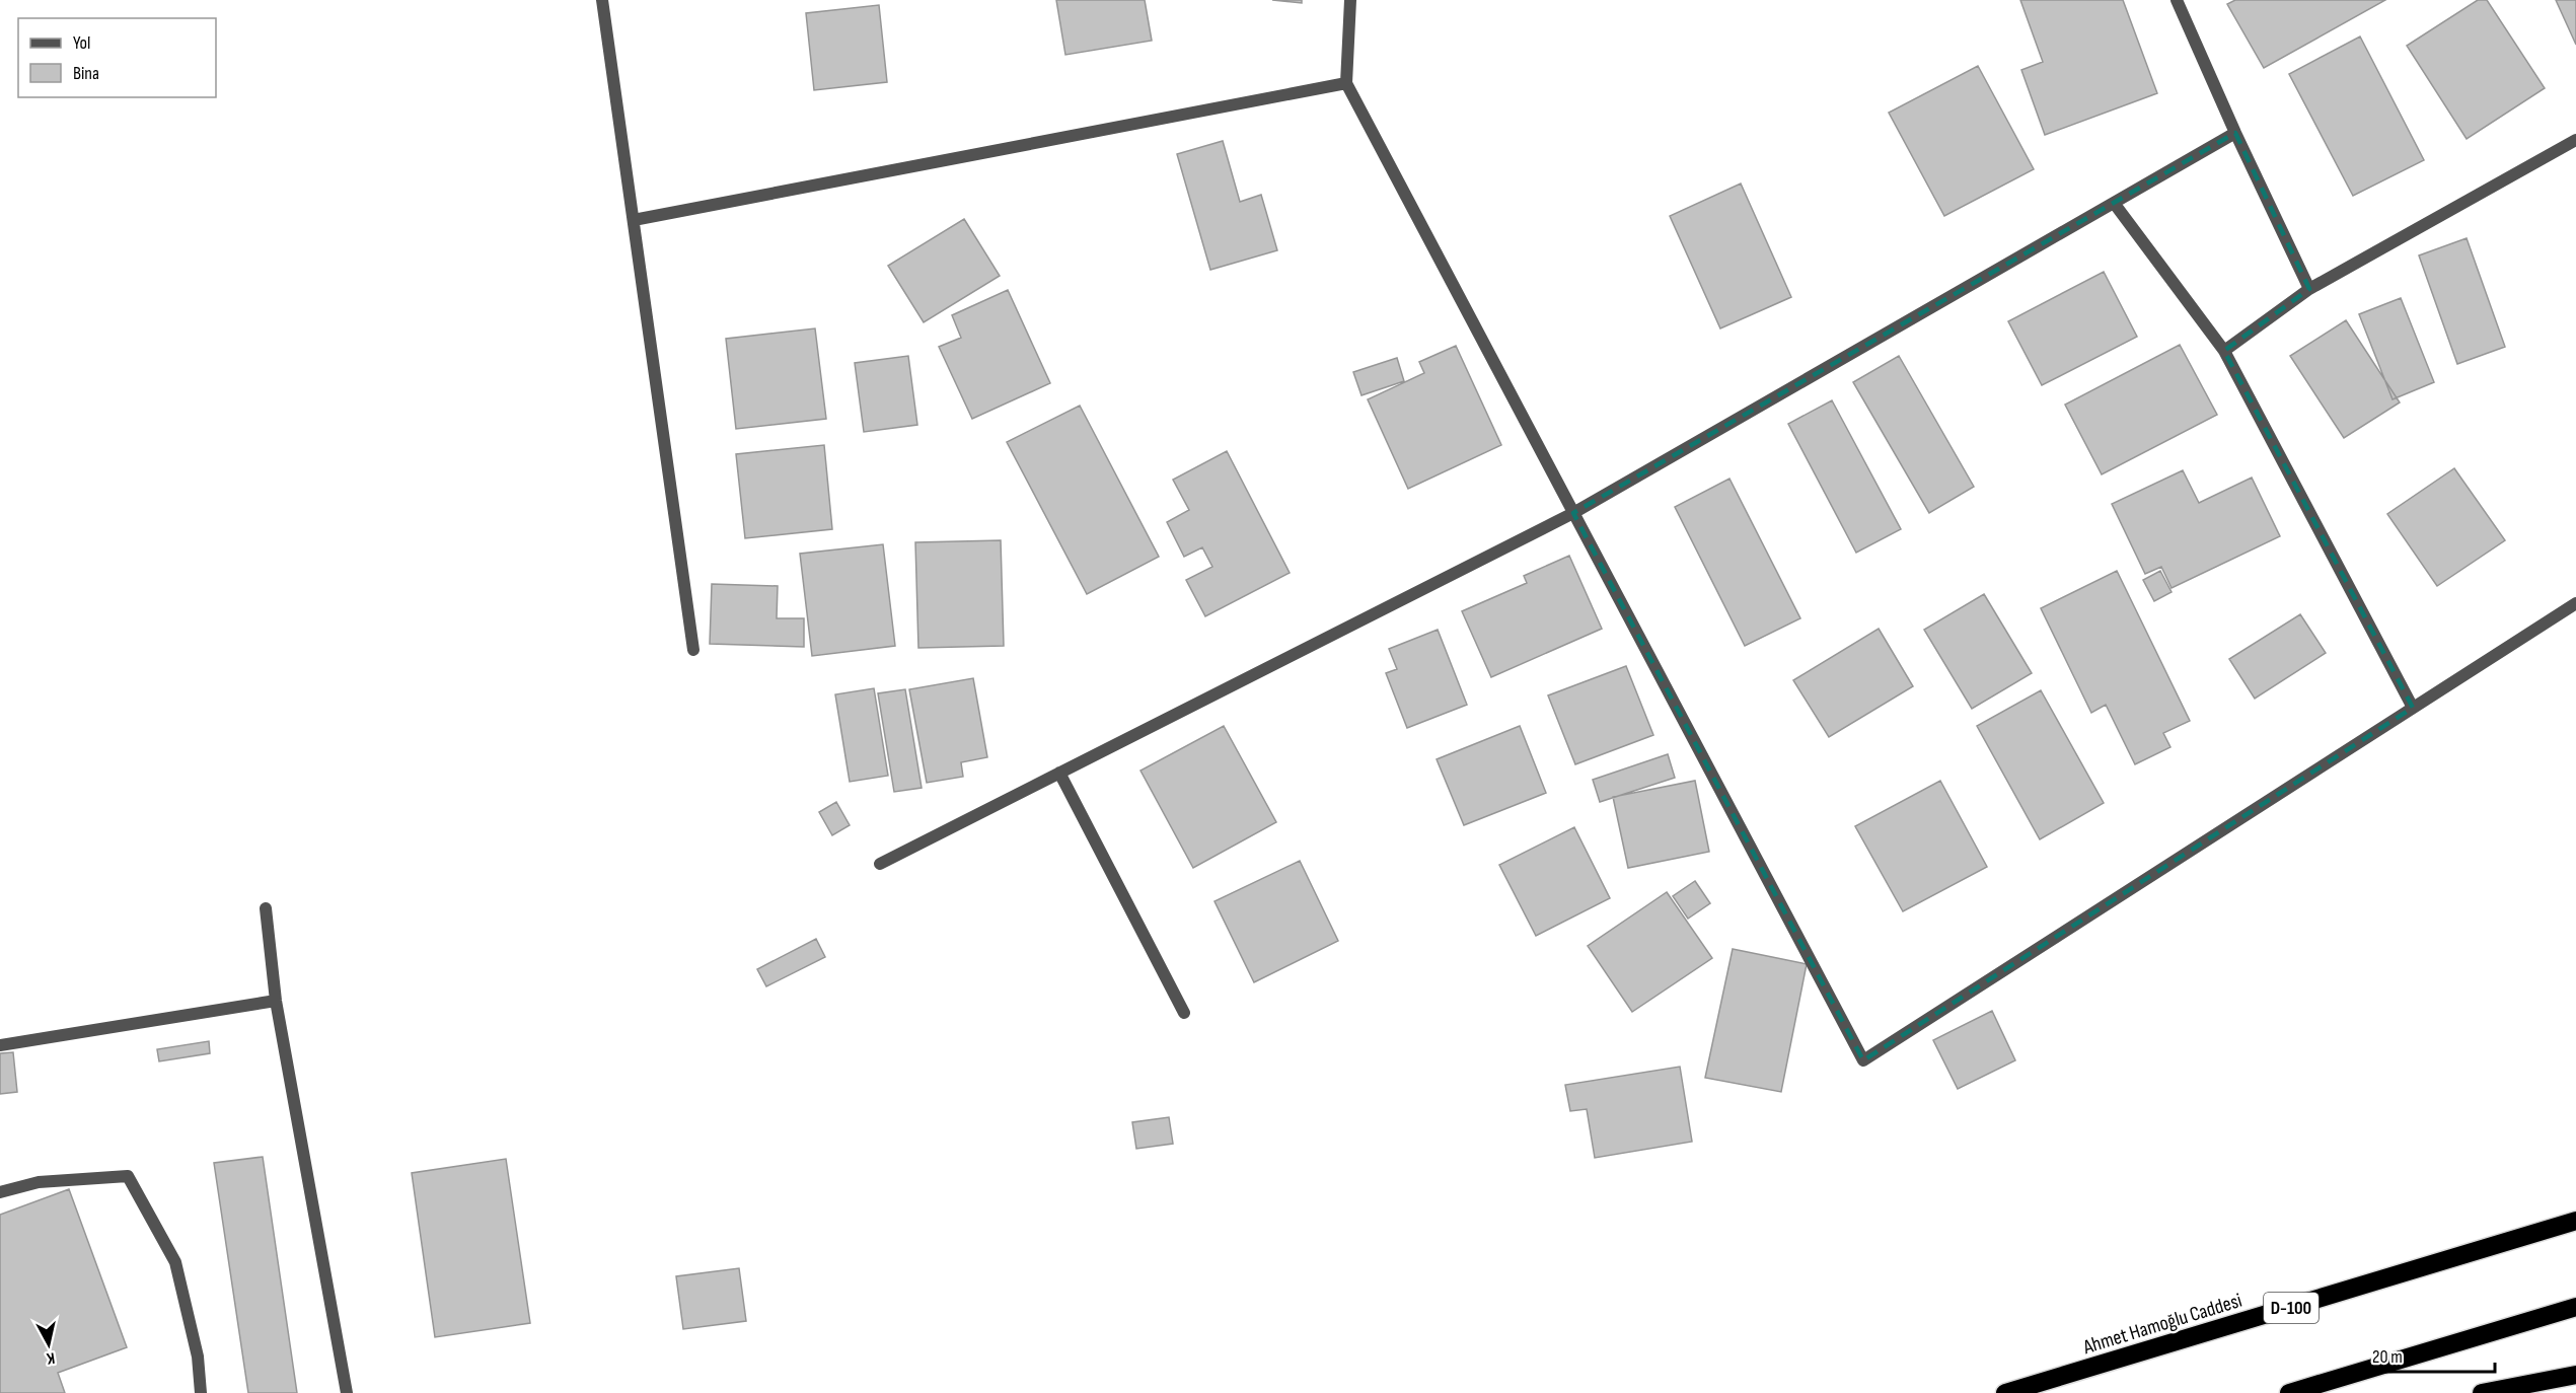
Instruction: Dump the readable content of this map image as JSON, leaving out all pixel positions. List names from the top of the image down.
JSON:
{
  "streets": {
    "highway": ["D-100", "Ahmet Hamoğlu Caddesi"]
  },
  "legend": ["Yol", "Bina"],
  "scale_bar": "20 m",
  "north": "bottom"
}
